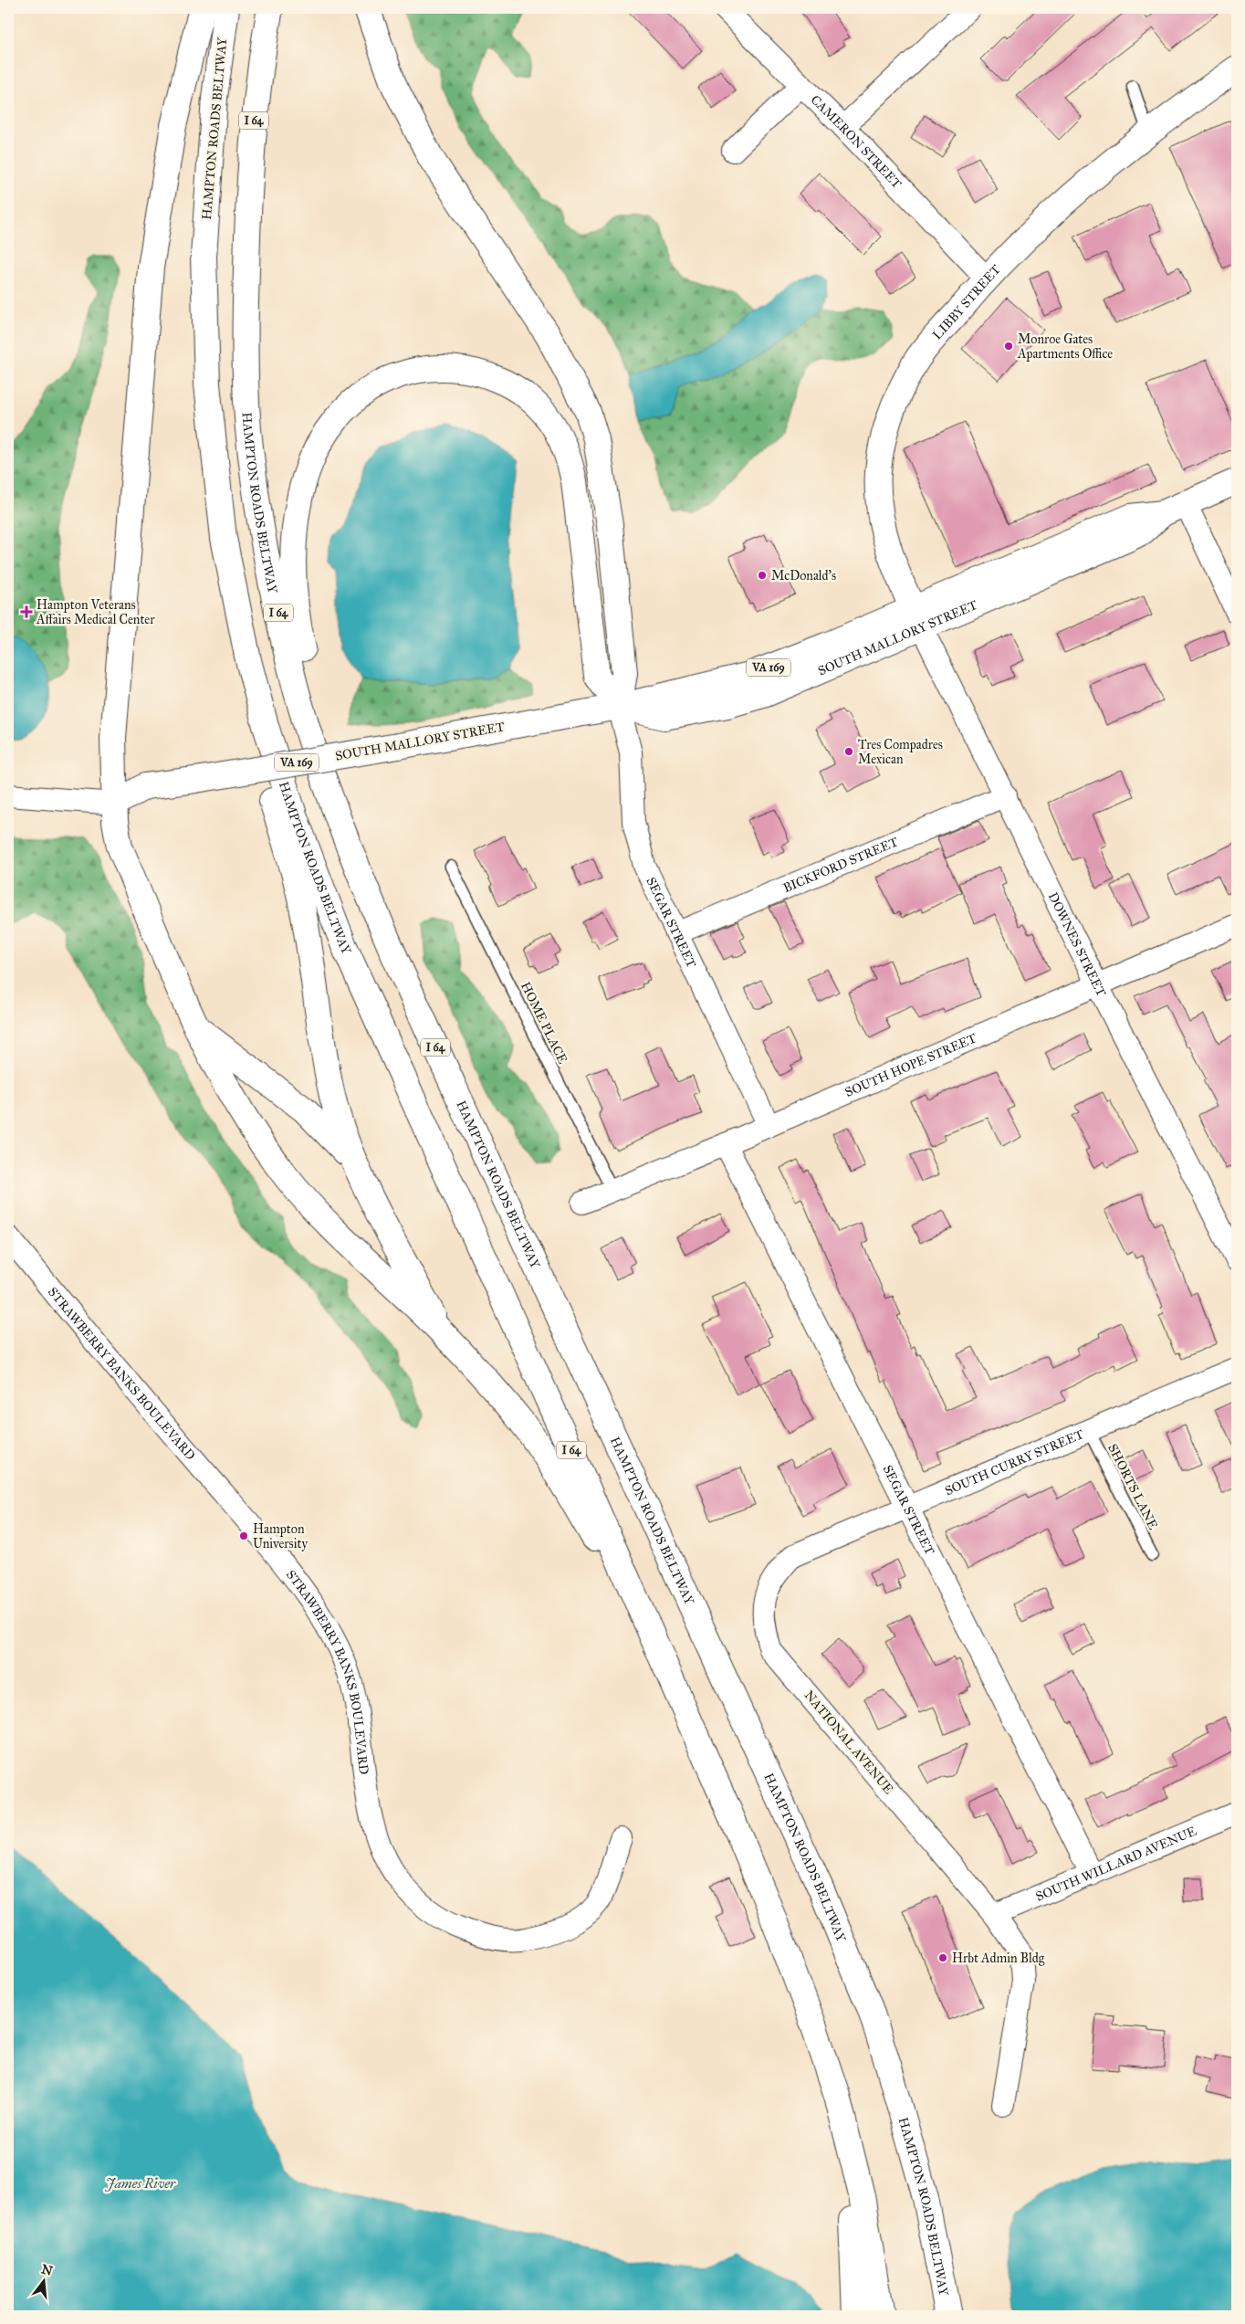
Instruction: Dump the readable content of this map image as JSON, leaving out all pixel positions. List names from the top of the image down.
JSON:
{
  "streets": {
    "main road": [
      "I 64",
      "HAMPTON ROADS BELTWAY",
      "LIBBY STREET",
      "SOUTH MALLORY STREET",
      "VA 169"
    ],
    "street": [
      "CAMERON STREET",
      "BICKFORD STREET",
      "SEGAR STREET",
      "DOWNES STREET",
      "SOUTH HOPE STREET",
      "STRAWBERRY BANKS BOULEVARD",
      "SOUTH CURRY STREET",
      "NATIONAL AVENUE",
      "SOUTH WILLARD AVENUE"
    ],
    "lane": ["HOME PLACE", "SHORTS LANE"]
  },
  "crossings": [
    ["CAMERON STREET", "LIBBY STREET"],
    ["LIBBY STREET", "SOUTH MALLORY STREET"],
    ["LIBBY STREET", "DOWNES STREET"],
    ["SOUTH MALLORY STREET", "SEGAR STREET"],
    ["SOUTH MALLORY STREET", "DOWNES STREET"],
    ["BICKFORD STREET", "SEGAR STREET"],
    ["BICKFORD STREET", "DOWNES STREET"],
    ["SEGAR STREET", "SOUTH HOPE STREET"],
    ["SEGAR STREET", "SOUTH CURRY STREET"],
    ["SEGAR STREET", "SOUTH WILLARD AVENUE"],
    ["DOWNES STREET", "SOUTH HOPE STREET"],
    ["HOME PLACE", "SOUTH HOPE STREET"],
    ["SOUTH CURRY STREET", "SHORTS LANE"],
    ["SOUTH CURRY STREET", "NATIONAL AVENUE"],
    ["NATIONAL AVENUE", "SOUTH WILLARD AVENUE"]
  ],
  "water": ["James River"],
  "places": {
    "other": [
      "Monroe Gates Apartments Office",
      "McDonald's",
      "Tres Compadres Mexican",
      "Hampton University",
      "Hrbt Admin Bldg"
    ],
    "health": ["Hampton Veterans Affairs Medical Center"]
  },
  "north": "top"
}
